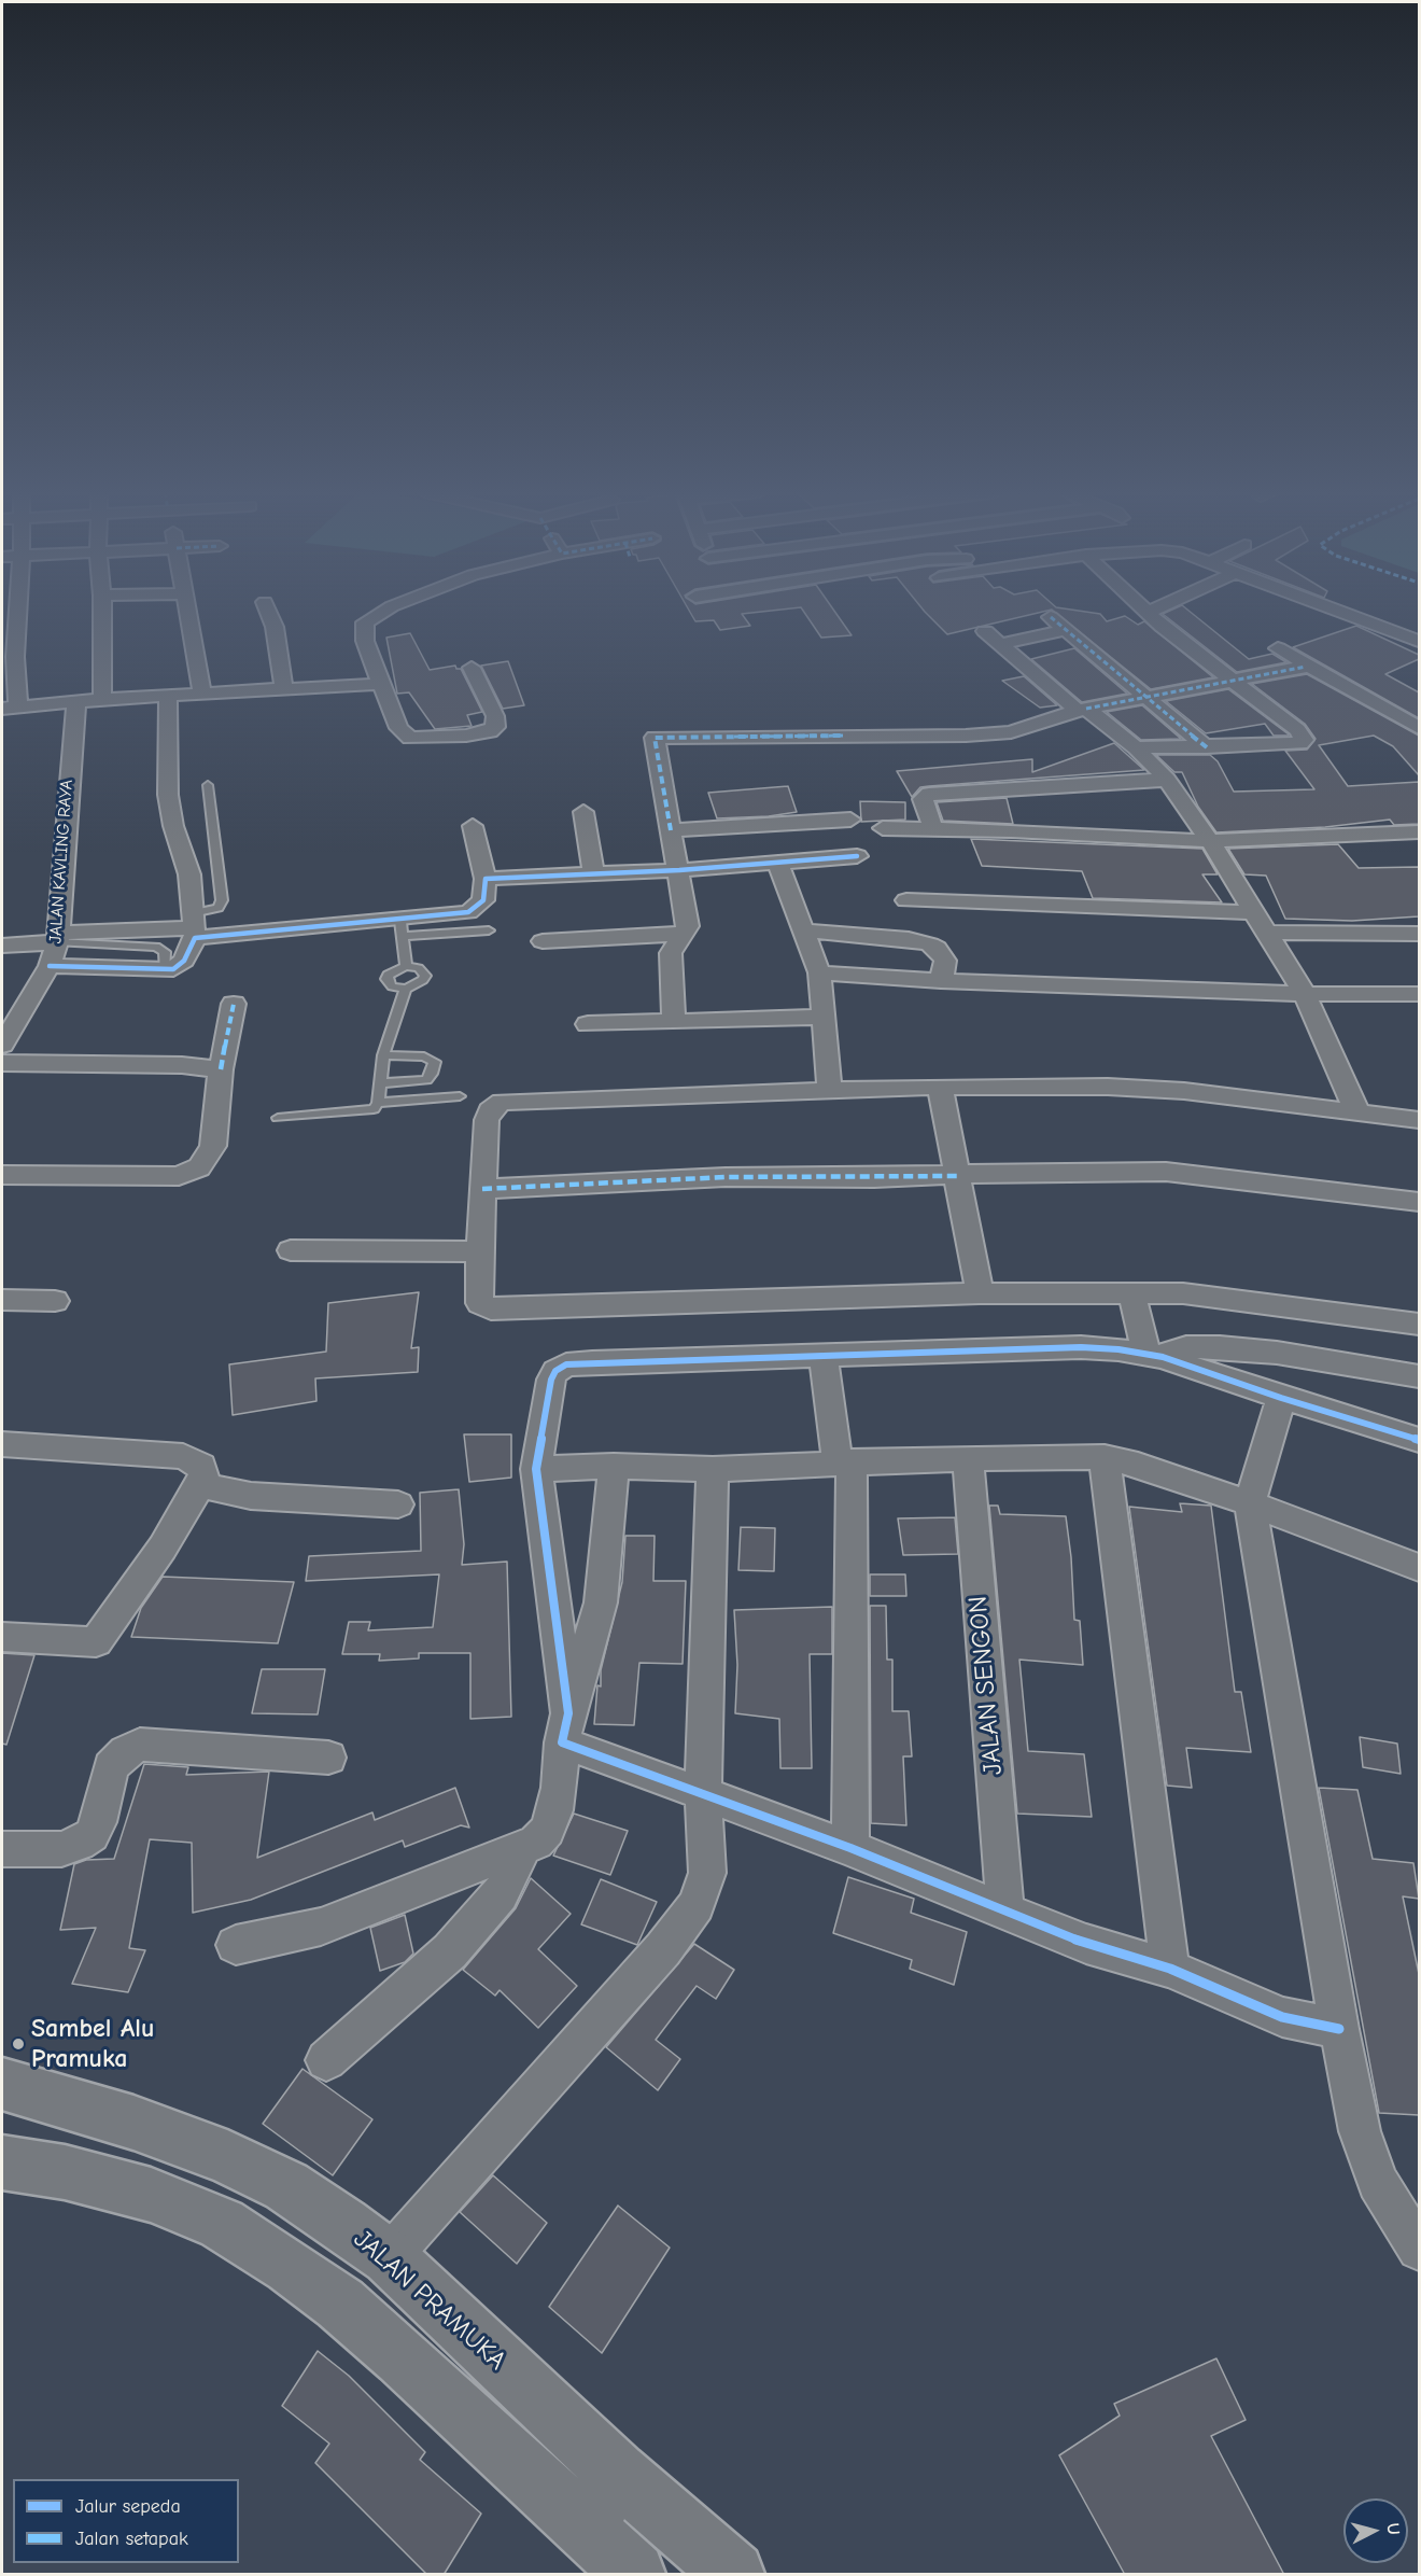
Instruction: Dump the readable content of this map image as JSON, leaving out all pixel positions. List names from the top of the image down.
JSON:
{
  "streets": {
    "main road": ["JALAN PRAMUKA"],
    "street": ["JALAN KAVLING RAYA", "JALAN SENGON"]
  },
  "places": ["Sambel Alu Pramuka"],
  "legend": ["Jalur sepeda", "Jalan setapak"],
  "north": "right"
}
